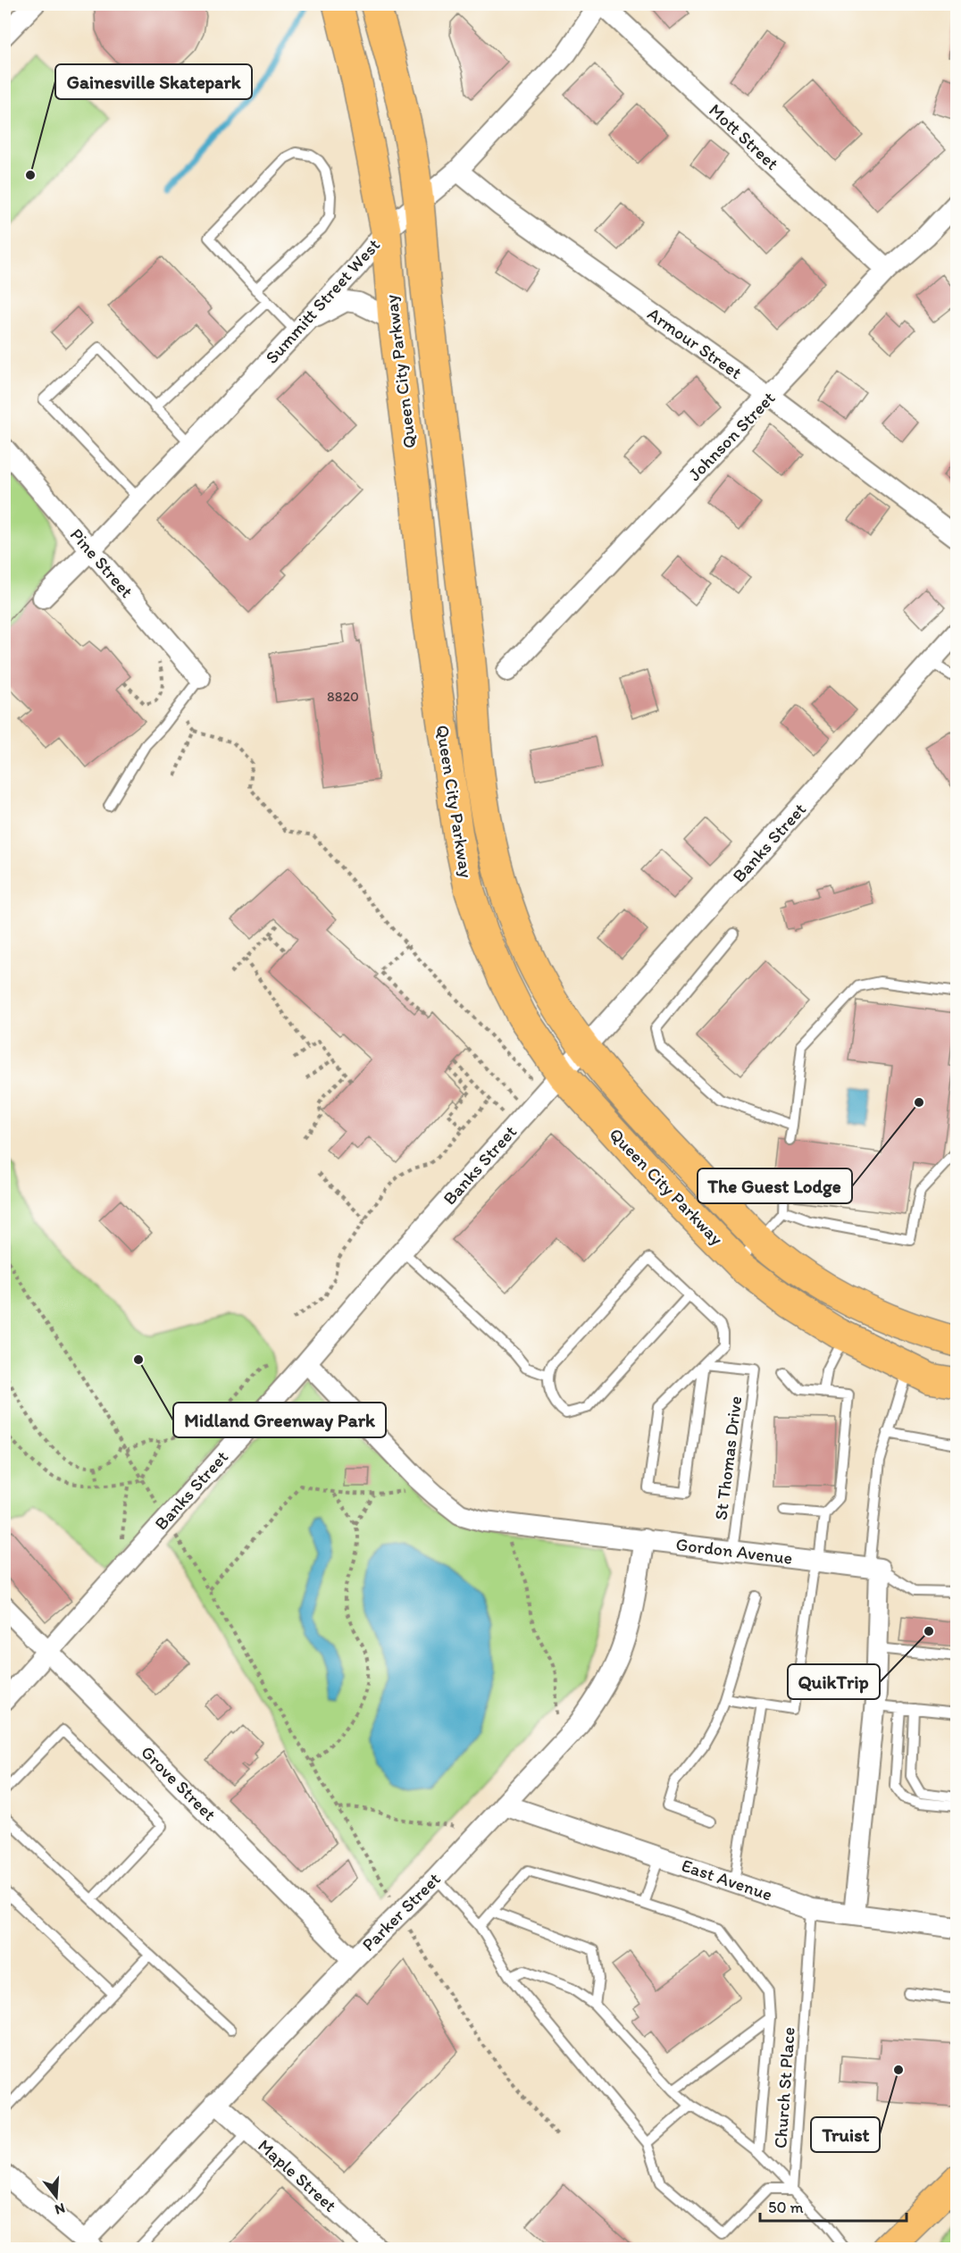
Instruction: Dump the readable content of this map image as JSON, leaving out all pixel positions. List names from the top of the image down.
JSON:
{
  "streets": {
    "main road": ["Queen City Parkway"],
    "street": [
      "Mott Street",
      "Summitt Street West",
      "Armour Street",
      "Johnson Street",
      "Pine Street",
      "Banks Street",
      "Gordon Avenue",
      "Grove Street",
      "East Avenue",
      "Parker Street",
      "Maple Street"
    ],
    "lane": ["St Thomas Drive", "Church St Place"]
  },
  "crossings": [
    ["Mott Street", "Summitt Street West"],
    ["Mott Street", "Johnson Street"],
    ["Summitt Street West", "Armour Street"],
    ["Summitt Street West", "Queen City Parkway"],
    ["Summitt Street West", "Pine Street"],
    ["Armour Street", "Johnson Street"],
    ["Queen City Parkway", "Banks Street"],
    ["Banks Street", "Gordon Avenue"],
    ["Banks Street", "Grove Street"],
    ["St Thomas Drive", "Gordon Avenue"],
    ["Gordon Avenue", "Parker Street"],
    ["Grove Street", "Parker Street"],
    ["East Avenue", "Parker Street"],
    ["East Avenue", "Church St Place"],
    ["Parker Street", "Maple Street"]
  ],
  "places": [
    "Gainesville Skatepark",
    "The Guest Lodge",
    "Midland Greenway Park",
    "QuikTrip",
    "Truist"
  ],
  "house_numbers": ["8820"],
  "scale_bar": "50 m",
  "north": "bottom"
}
